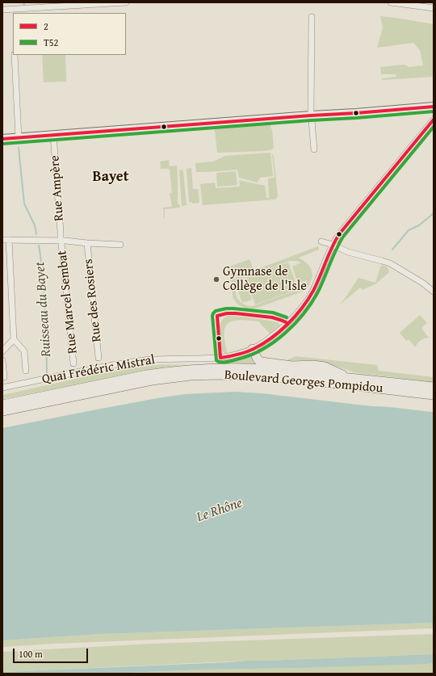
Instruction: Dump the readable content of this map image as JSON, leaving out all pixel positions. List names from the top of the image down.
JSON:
{
  "streets": {
    "main road": ["Boulevard Georges Pompidou"],
    "street": [
      "Rue Ampère",
      "Rue des Rosiers",
      "Rue Marcel Sembat",
      "Quai Frédéric Mistral"
    ]
  },
  "crossings": [
    ["Rue Ampère", "Rue Marcel Sembat"]
  ],
  "districts": ["Bayet"],
  "water": ["Ruisseau du Bayet", "Le Rhône"],
  "places": ["Gymnase de Collège de l'Isle"],
  "lines": ["transit line 2", "transit line T52"],
  "legend": ["2", "T52"],
  "scale_bar": "100 m"
}
